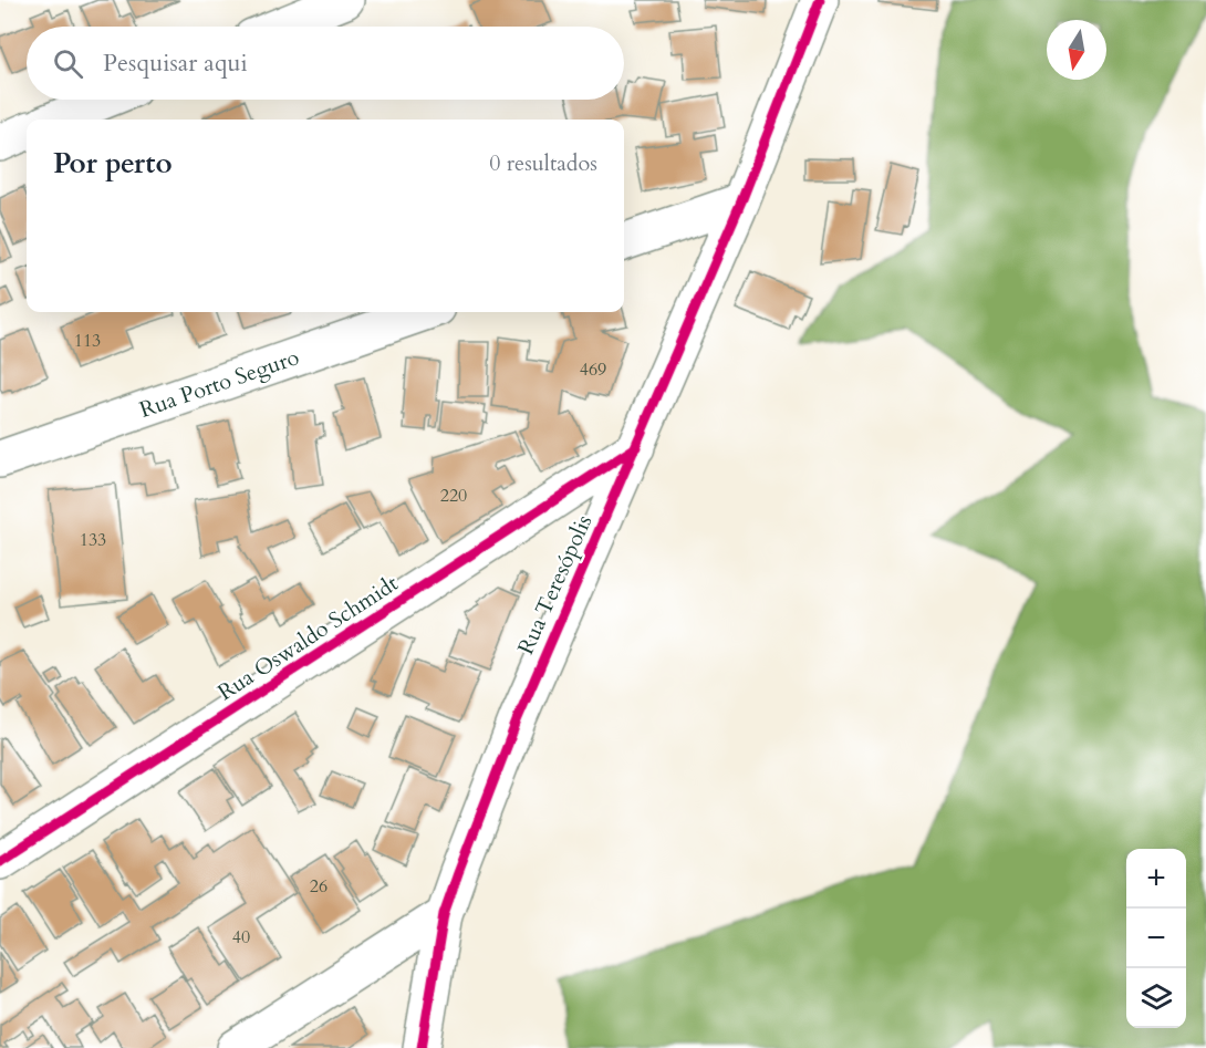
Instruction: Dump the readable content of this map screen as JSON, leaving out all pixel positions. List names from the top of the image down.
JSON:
{
  "streets": {
    "street": ["Rua Porto Seguro", "Rua Teresópolis", "Rua Oswaldo Schmidt"]
  },
  "crossings": [
    ["Rua Teresópolis", "Rua Oswaldo Schmidt"]
  ],
  "house_numbers": [
    "113",
    "469",
    "220",
    "133",
    "26",
    "40"
  ],
  "north": "bottom",
  "page": {
    "search": "Pesquisar aqui",
    "heading": ["Por perto", "0 resultados"],
    "map_buttons": ["+", "−"]
  }
}
